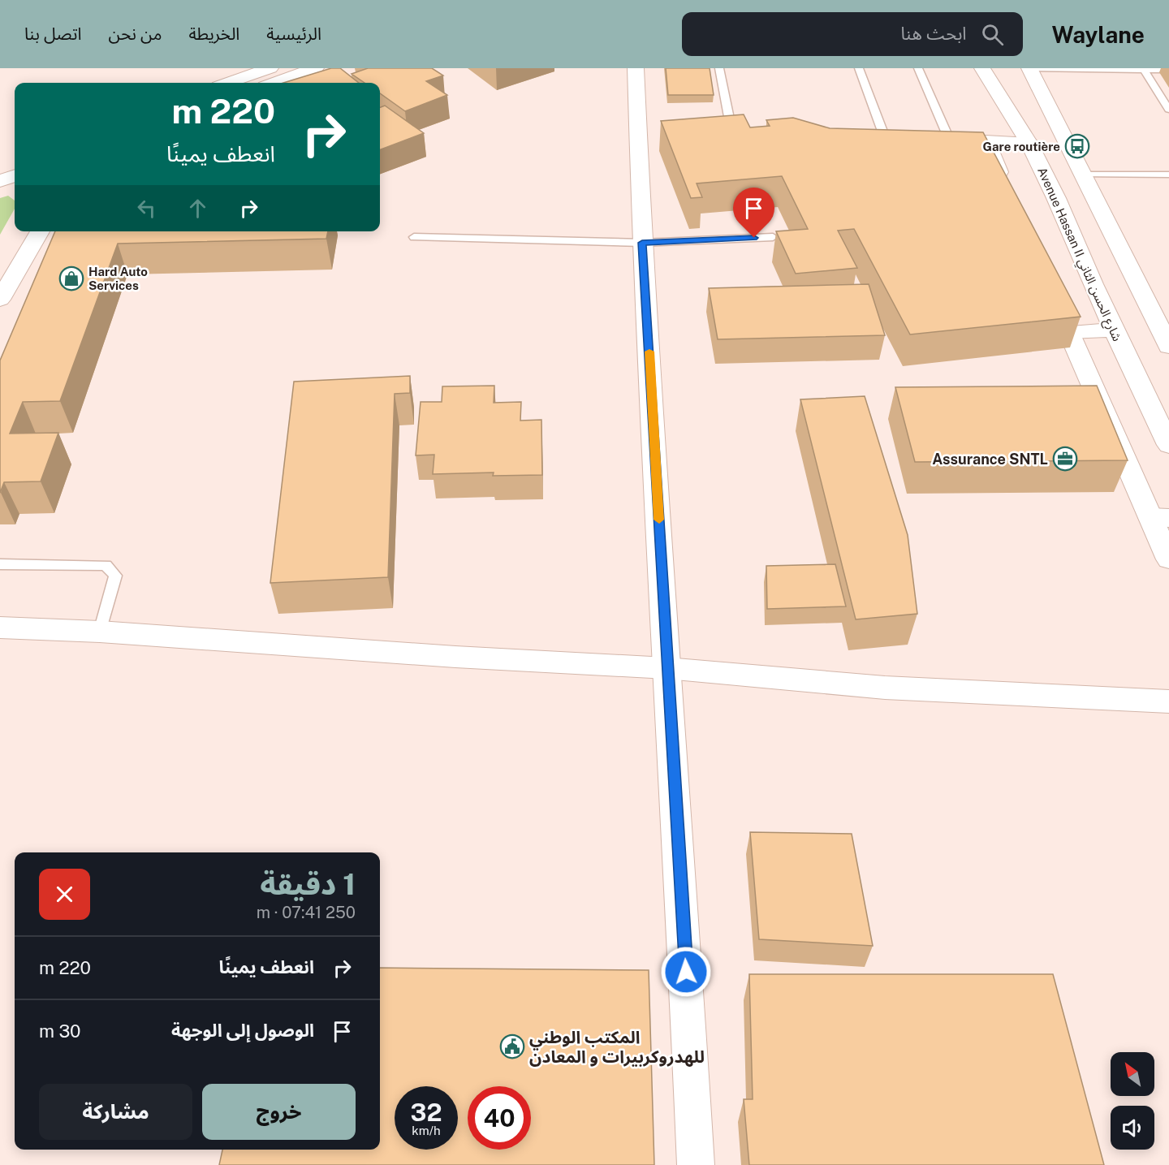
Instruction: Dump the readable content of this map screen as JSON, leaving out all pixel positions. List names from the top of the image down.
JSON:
{
  "streets": {
    "street": ["Avenue Hassan II شارع الحسن الثاني"]
  },
  "places": {
    "bus stop": ["Gare routière"],
    "shop": ["Hard Auto Services"],
    "office": ["Assurance SNTL"],
    "public building": ["المكتب الوطني للهدروكربيرات و المعادن"]
  },
  "north": "top left",
  "page": {
    "header": "Waylane",
    "search": "ابحث هنا",
    "nav": [
      "الرئيسية",
      "الخريطة",
      "من نحن",
      "اتصل بنا"
    ],
    "turn": ["220 m", "انعطف يمينًا"],
    "heading": ["1 دقيقة", "250 m · 07:41"],
    "list": [
      {
        "name": "انعطف يمينًا",
        "value": "220 m"
      },
      {
        "name": "الوصول إلى الوجهة",
        "value": "30 m"
      }
    ],
    "buttons": ["خروج", "مشاركة"],
    "speed": "32 km/h",
    "limit": "40"
  }
}
